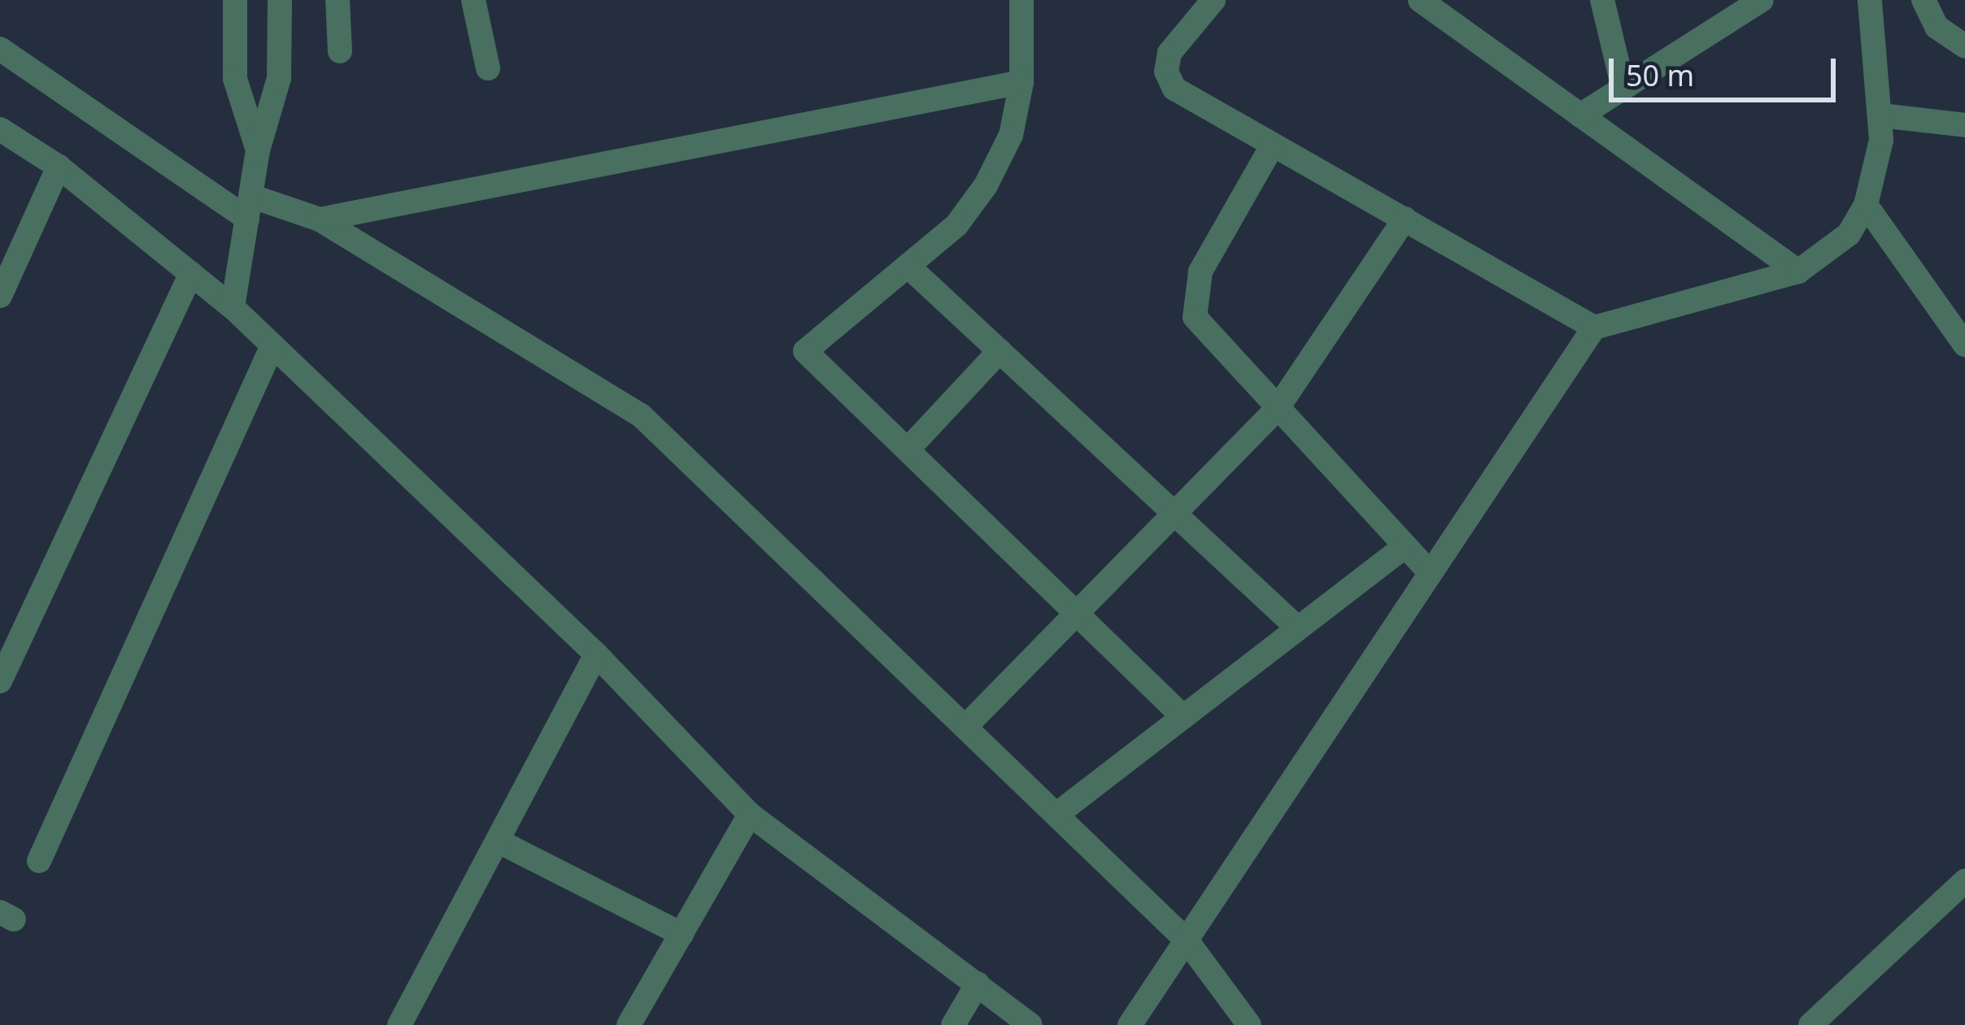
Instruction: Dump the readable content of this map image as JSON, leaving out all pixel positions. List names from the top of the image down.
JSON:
{
  "scale_bar": "50 m"
}
